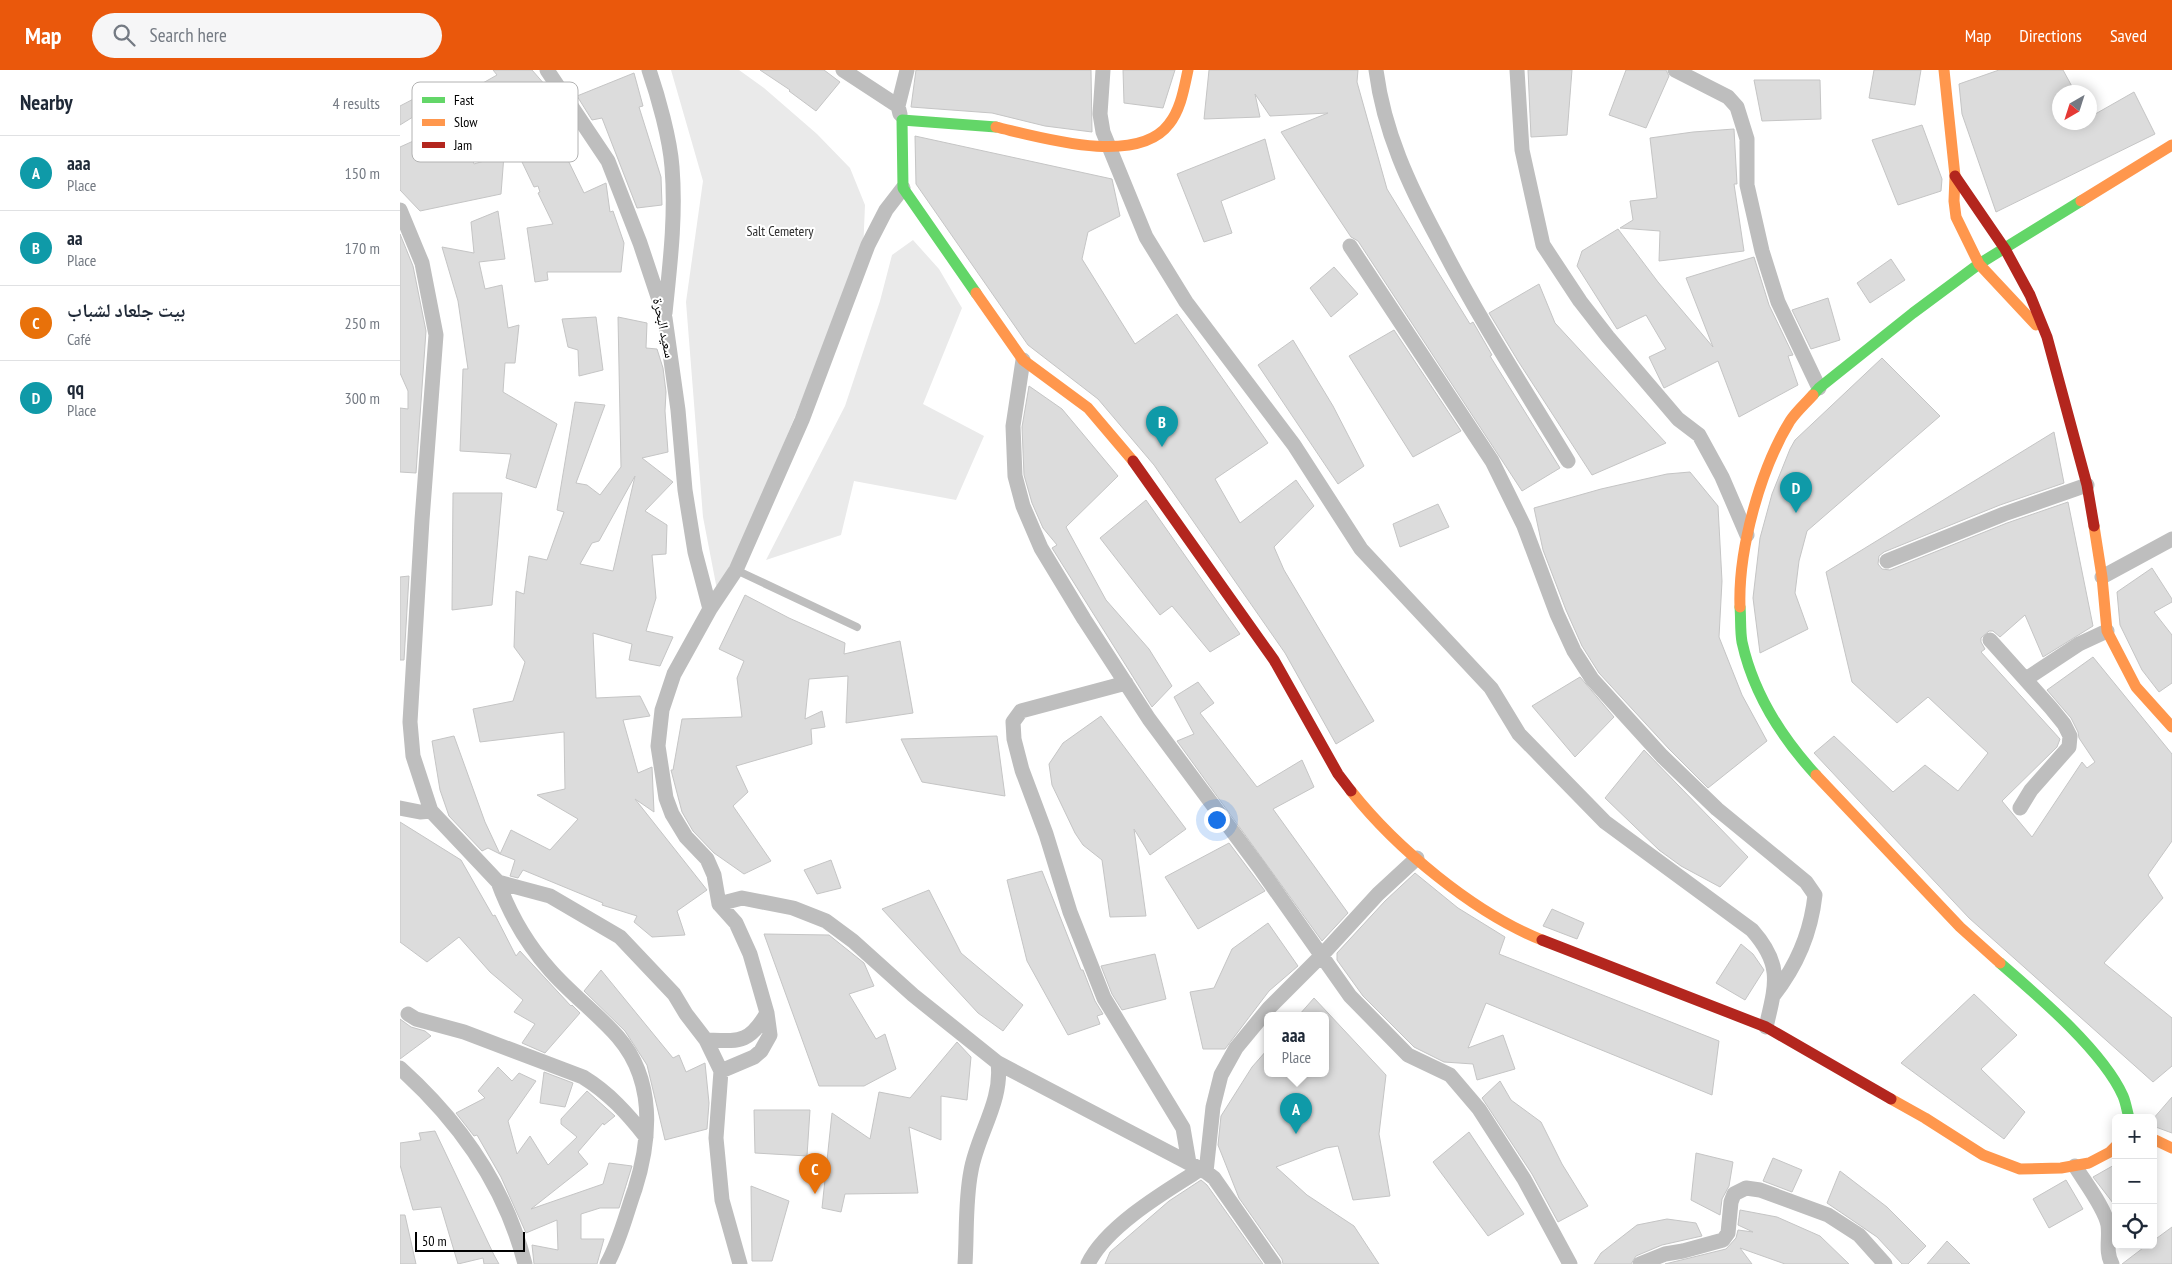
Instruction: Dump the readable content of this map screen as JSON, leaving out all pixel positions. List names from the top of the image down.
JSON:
{
  "streets": {
    "street": ["سعيد البحرة"]
  },
  "parks": ["Salt Cemetery"],
  "legend": ["Fast", "Slow", "Jam"],
  "scale_bar": "50 m",
  "north": "bottom left",
  "page": {
    "header": "Map",
    "search": "Search here",
    "nav": ["Map", "Directions", "Saved"],
    "heading": ["Nearby", "4 results"],
    "list": [
      {
        "mark": "A",
        "name": "aaa",
        "note": "Place",
        "value": "150 m"
      },
      {
        "mark": "B",
        "name": "aa",
        "note": "Place",
        "value": "170 m"
      },
      {
        "mark": "C",
        "name": "بيت جلعاد لشباب",
        "note": "Café",
        "value": "250 m"
      },
      {
        "mark": "D",
        "name": "qq",
        "note": "Place",
        "value": "300 m"
      }
    ],
    "pins": [
      "B",
      "D",
      "A",
      "C"
    ],
    "popup": ["aaa", "Place"],
    "map_buttons": ["+", "−"],
    "scale": "50 m"
  }
}
